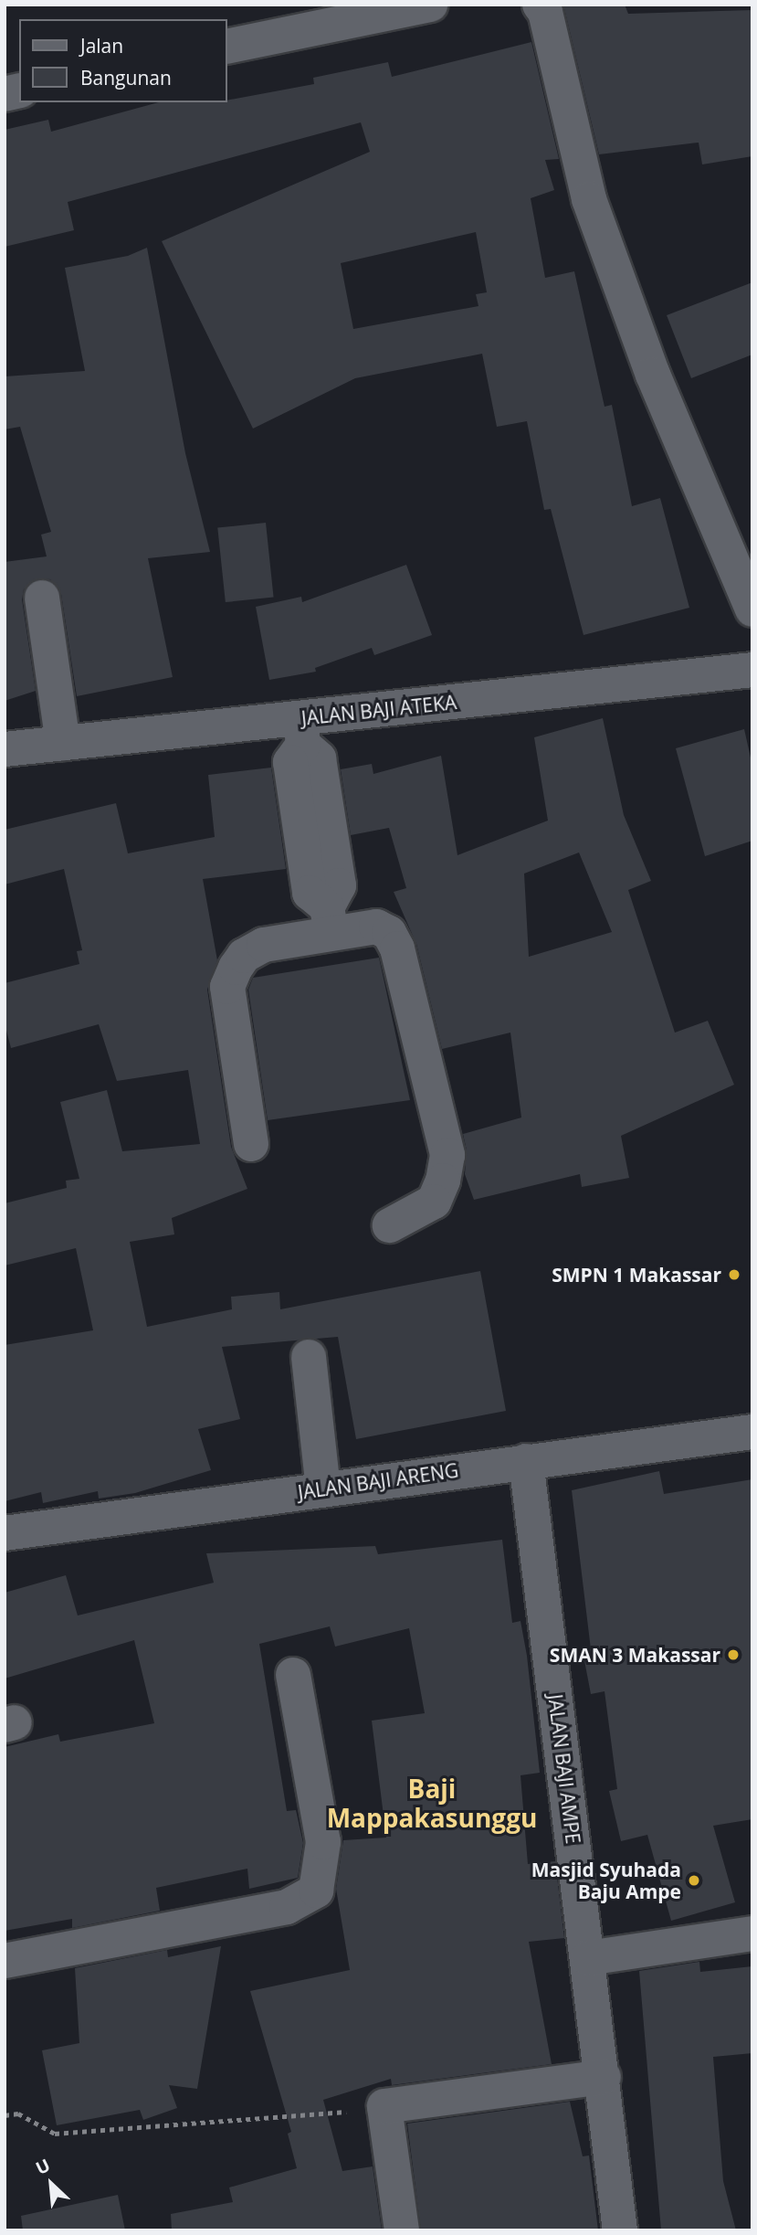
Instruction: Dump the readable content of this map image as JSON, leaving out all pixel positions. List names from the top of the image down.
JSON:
{
  "streets": {
    "street": ["JALAN BAJI ATEKA", "JALAN BAJI ARENG", "JALAN BAJI AMPE"]
  },
  "crossings": [
    ["JALAN BAJI ARENG", "JALAN BAJI AMPE"]
  ],
  "districts": ["Baji Mappakasunggu"],
  "places": ["SMPN 1 Makassar", "SMAN 3 Makassar", "Masjid Syuhada Baju Ampe"],
  "legend": ["Jalan", "Bangunan"],
  "north": "top left"
}
